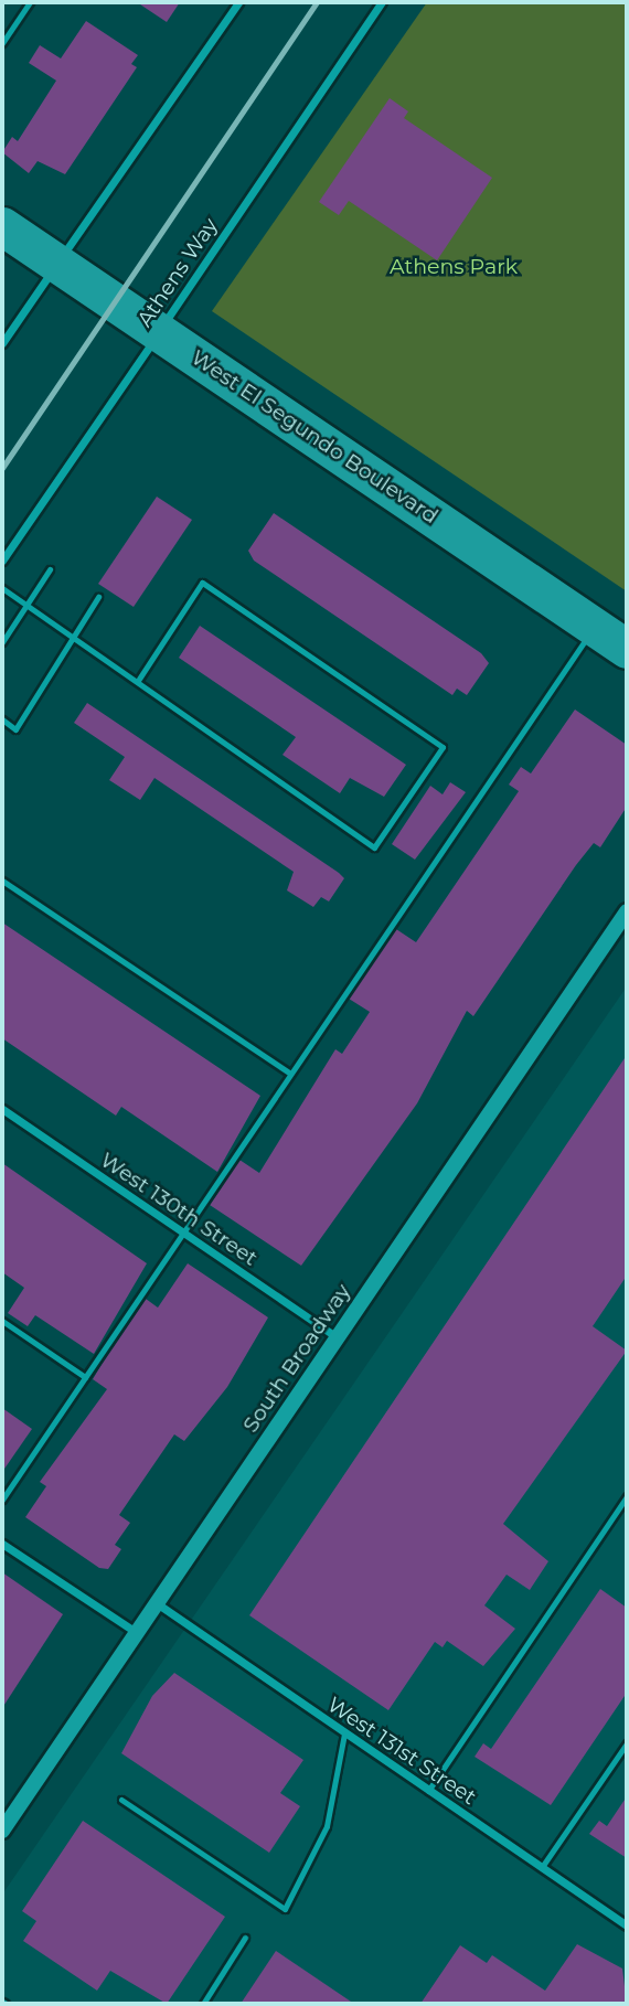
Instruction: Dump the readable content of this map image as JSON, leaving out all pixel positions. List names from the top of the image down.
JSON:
{
  "streets": {
    "main road": ["West El Segundo Boulevard", "South Broadway"],
    "street": ["Athens Way", "West 130th Street", "West 131st Street"]
  },
  "crossings": [
    ["Athens Way", "West El Segundo Boulevard"],
    ["West 130th Street", "South Broadway"],
    ["South Broadway", "West 131st Street"]
  ],
  "parks": ["Athens Park"]
}
